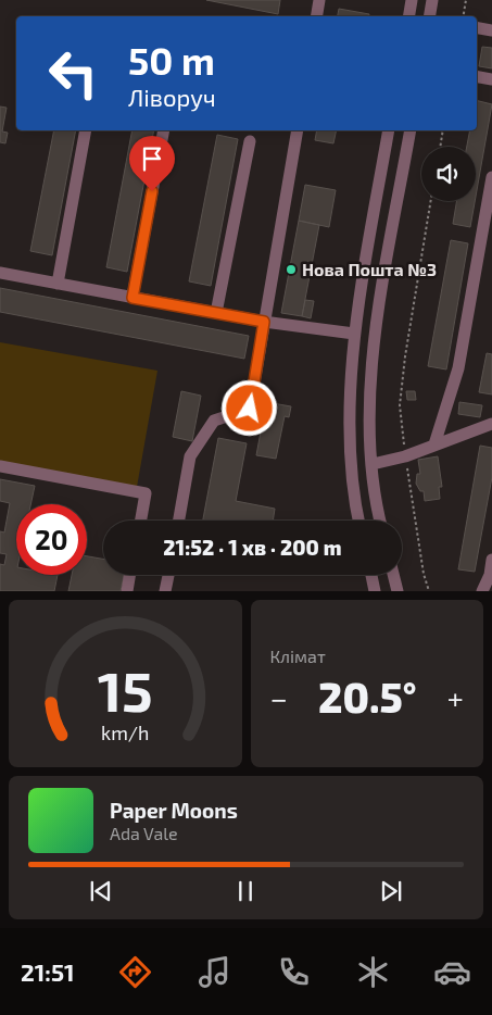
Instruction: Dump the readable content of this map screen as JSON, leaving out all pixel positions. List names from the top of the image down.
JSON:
{
  "places": ["Нова Пошта №3"],
  "page": {
    "turn": ["50 m", "Ліворуч"],
    "limit": "20",
    "trip": "21:52 · 1 хв · 200 m",
    "tile": "Клімат",
    "heat": ["−", "20.5°", "+"],
    "song": ["Paper Moons", "Ada Vale"],
    "tabs": "21:51",
    "gauge": ["15", "km/h"]
  }
}
